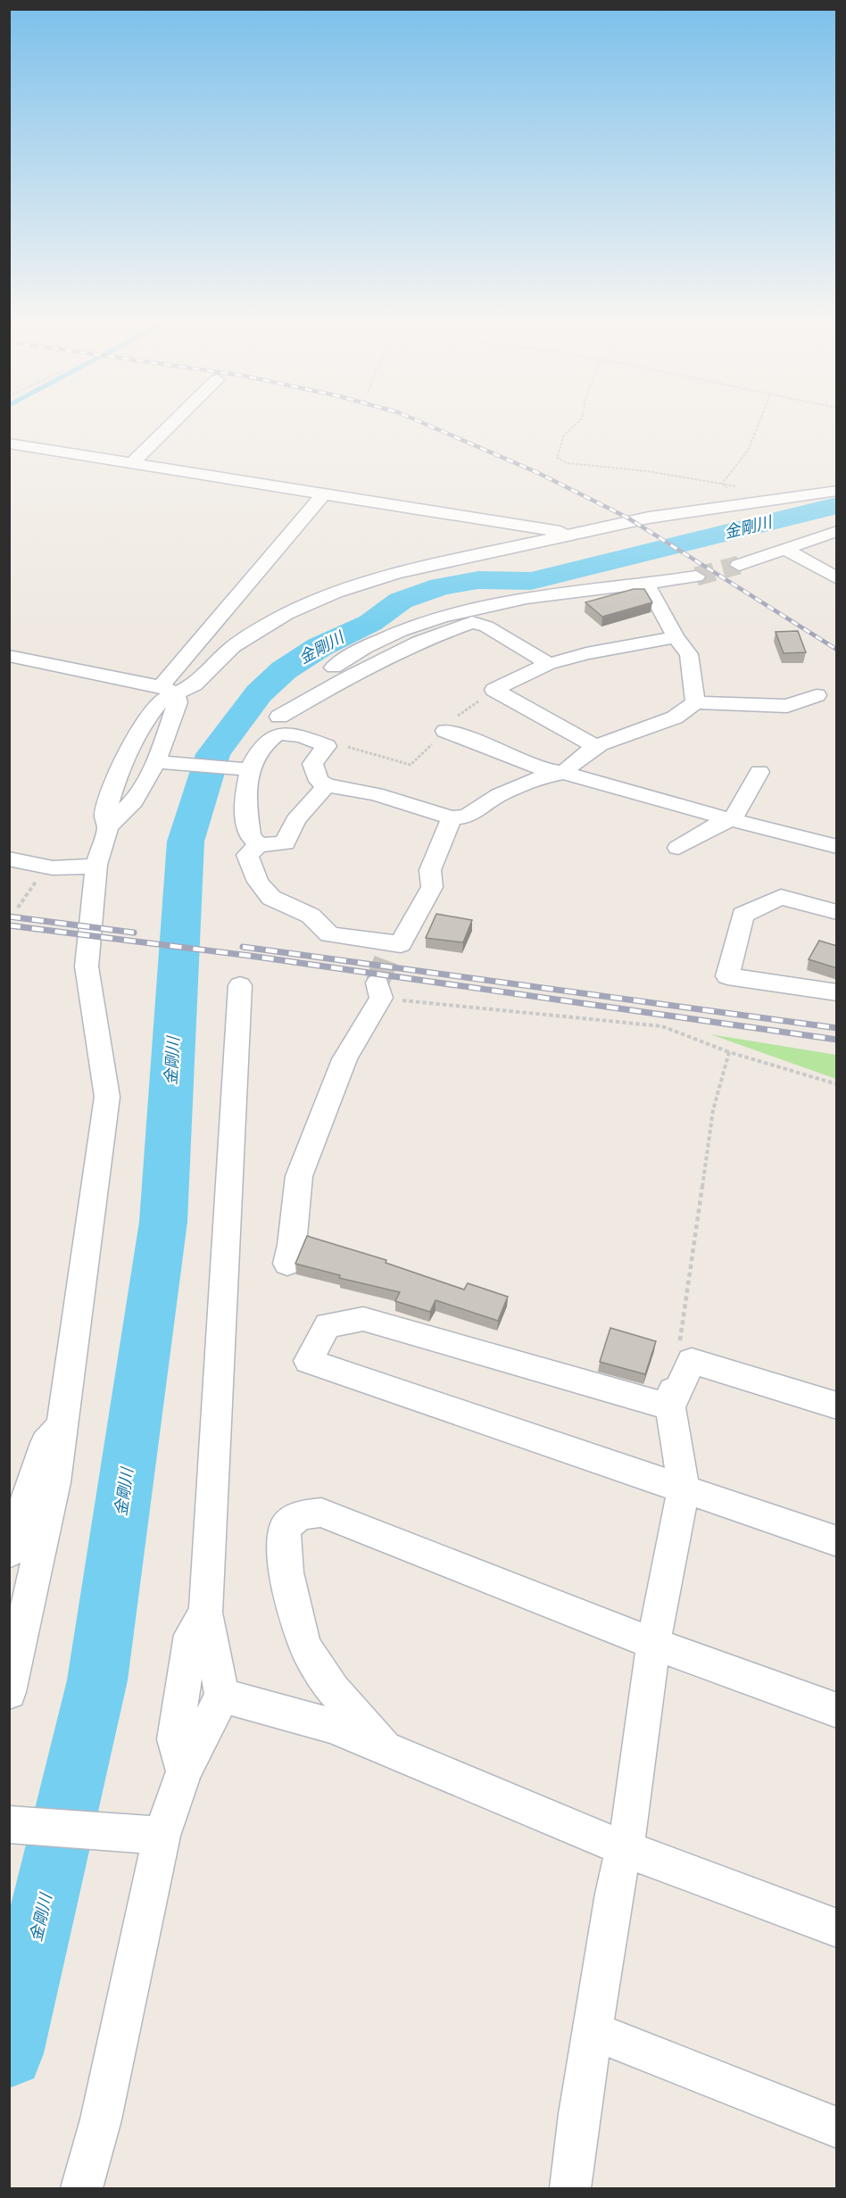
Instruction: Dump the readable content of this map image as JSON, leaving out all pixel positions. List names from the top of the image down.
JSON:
{
  "water": ["金剛川"]
}
